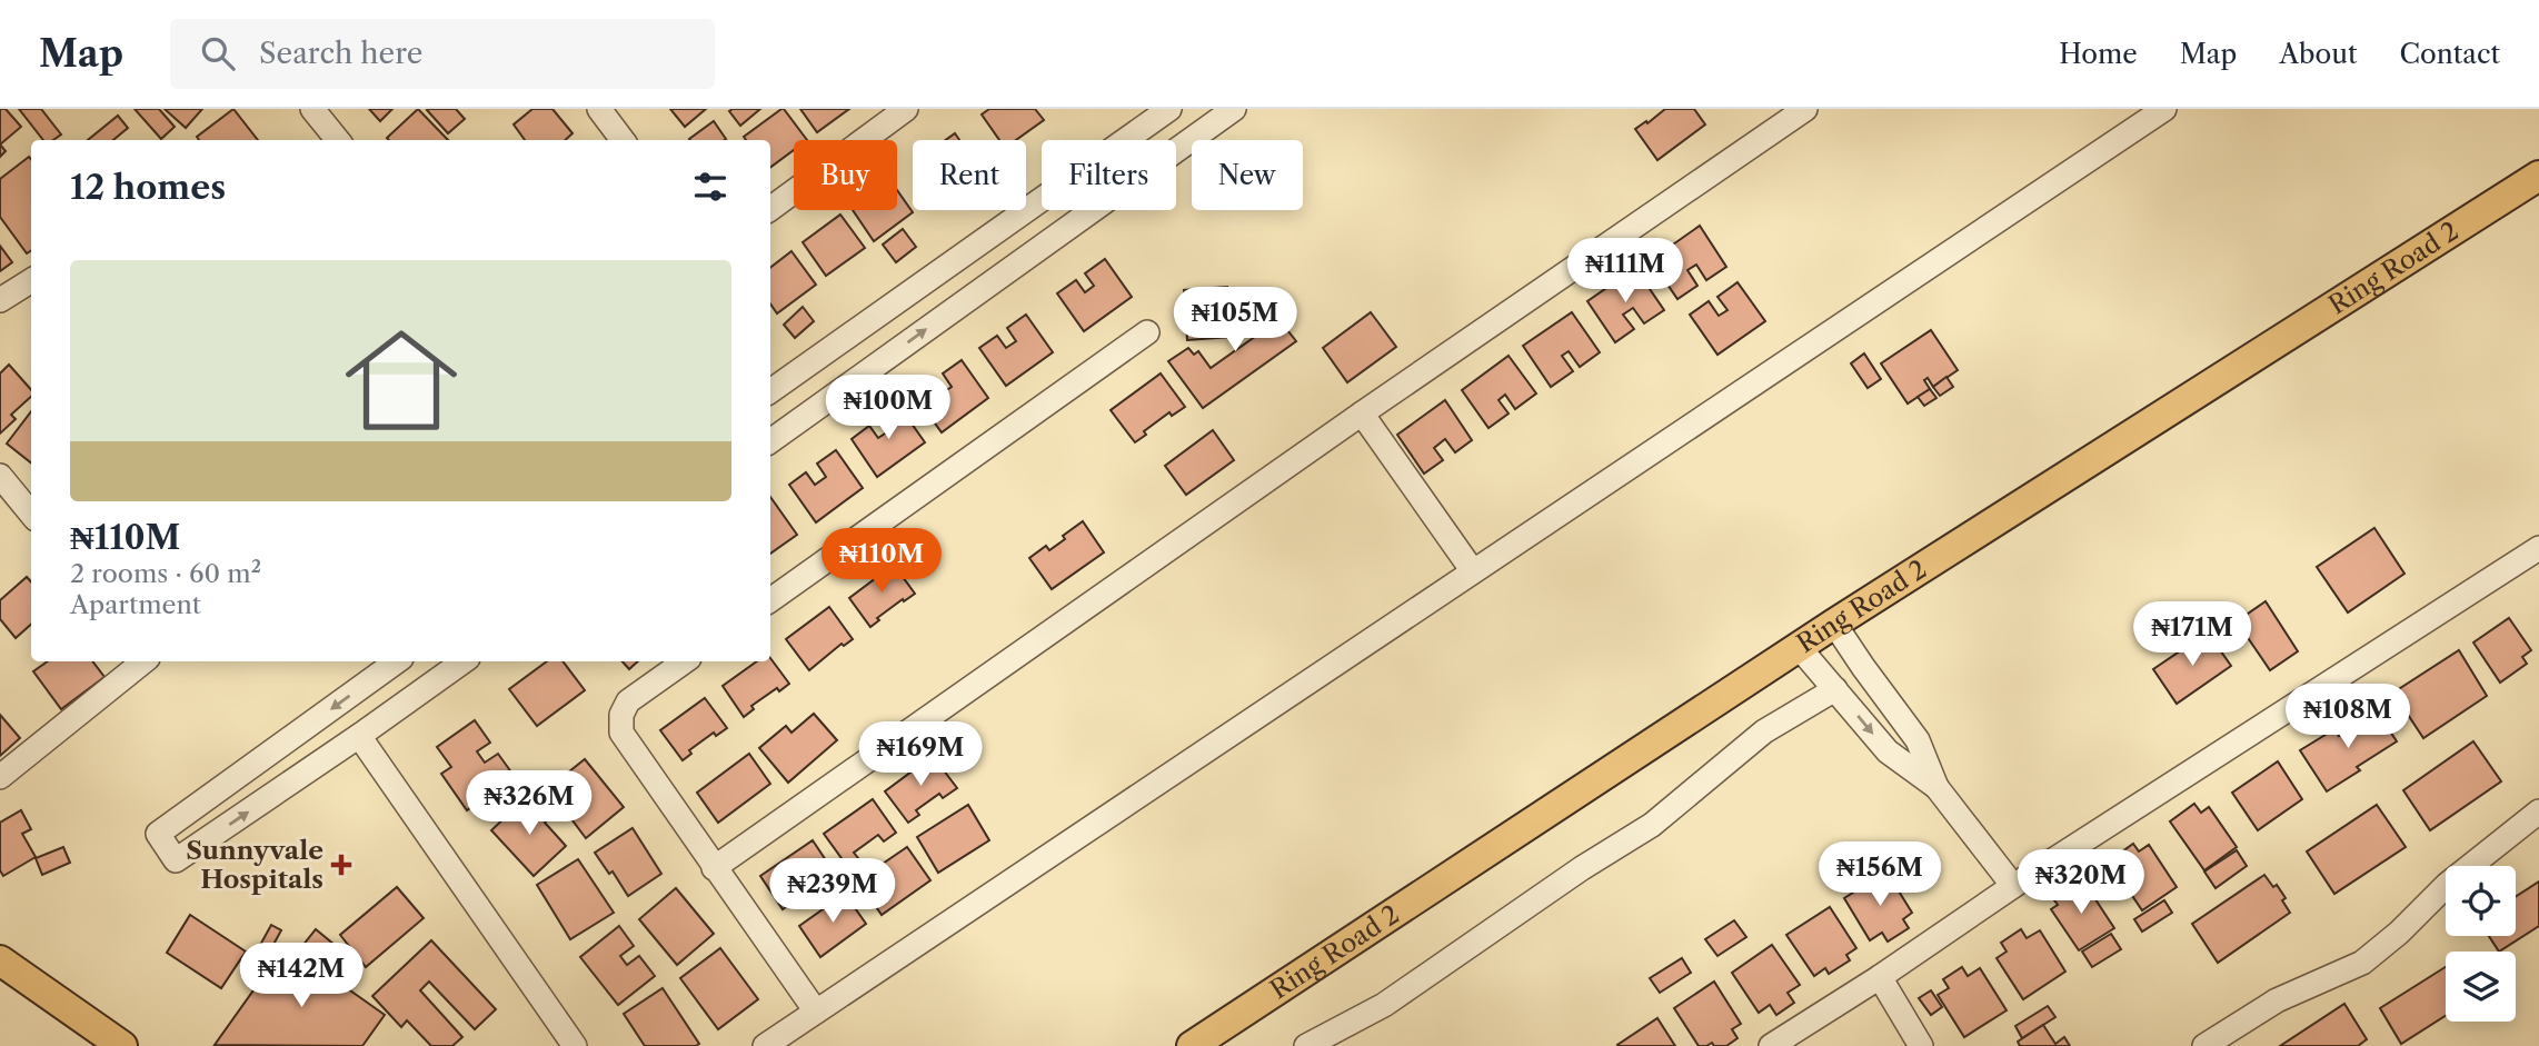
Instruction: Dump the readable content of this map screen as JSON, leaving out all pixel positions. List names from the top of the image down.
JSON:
{
  "streets": {
    "main road": ["Ring Road 2"]
  },
  "places": {
    "health": ["Sunnyvale Hospitals"]
  },
  "page": {
    "header": "Map",
    "search": "Search here",
    "nav": [
      "Home",
      "Map",
      "About",
      "Contact"
    ],
    "chip": [
      "Buy",
      "Rent",
      "Filters",
      "New"
    ],
    "heading": "12 homes",
    "list": [
      {
        "name": "₦110M",
        "note": "2 rooms · 60 m² · Apartment"
      }
    ],
    "price": [
      "₦111M",
      "₦105M",
      "₦100M",
      "₦110M",
      "₦171M",
      "₦108M",
      "₦169M",
      "₦326M",
      "₦156M",
      "₦320M",
      "₦239M",
      "₦142M"
    ]
  }
}
